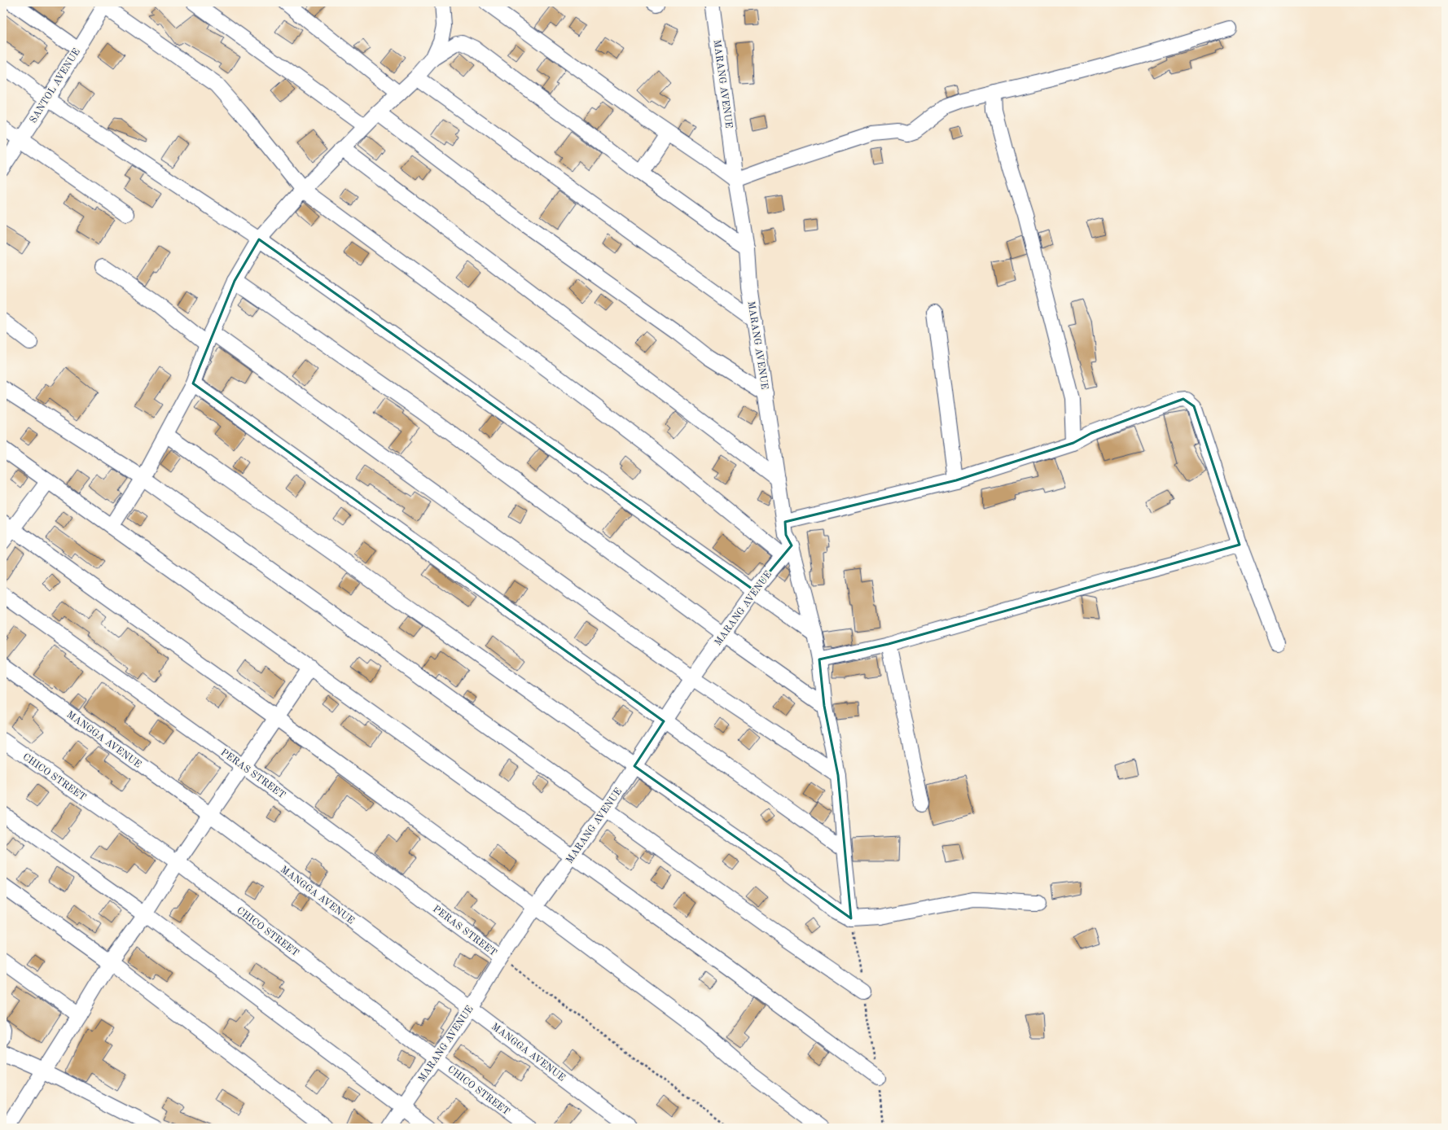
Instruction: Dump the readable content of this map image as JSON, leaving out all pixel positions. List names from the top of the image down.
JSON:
{
  "streets": {
    "street": [
      "MARANG AVENUE",
      "SANTOL AVENUE",
      "MANGGA AVENUE",
      "PERAS STREET",
      "CHICO STREET"
    ]
  },
  "crossings": [
    ["MARANG AVENUE", "MANGGA AVENUE"],
    ["MARANG AVENUE", "PERAS STREET"],
    ["MARANG AVENUE", "CHICO STREET"]
  ]
}
